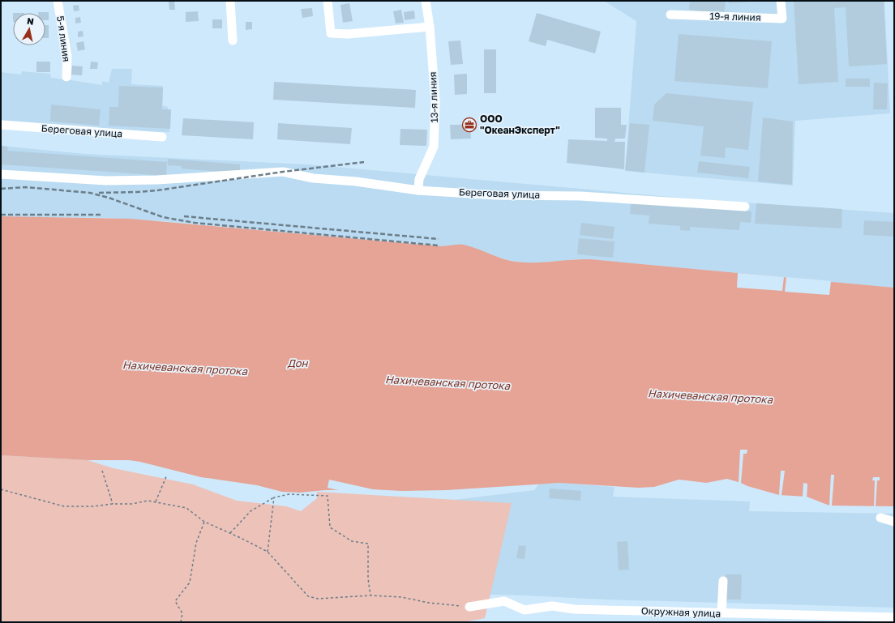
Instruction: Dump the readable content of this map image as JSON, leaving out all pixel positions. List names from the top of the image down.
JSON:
{
  "streets": {
    "street": [
      "19-я линия",
      "5-я линия",
      "13-я линия",
      "Береговая улица",
      "Окружная улица"
    ]
  },
  "crossings": [
    ["13-я линия", "Береговая улица"]
  ],
  "water": ["Дон", "Нахичеванская протока"],
  "places": {
    "office": ["ООО \"ОкеанЭксперт\""]
  },
  "north": "top"
}
